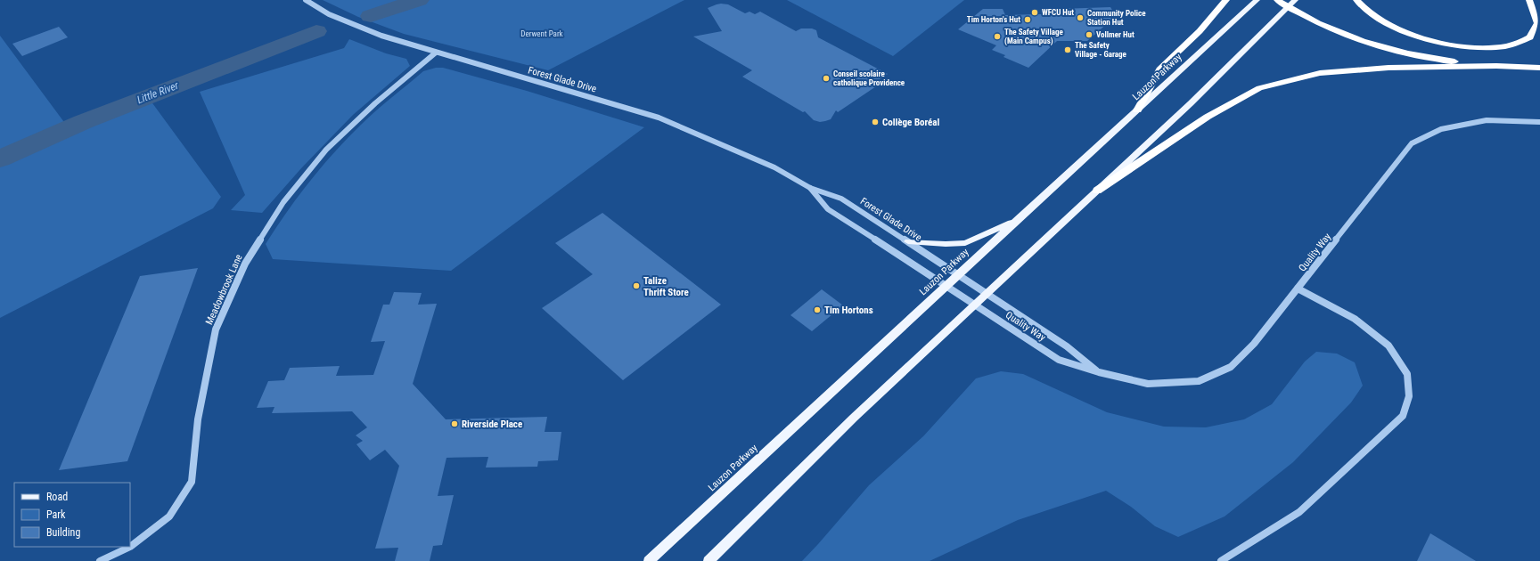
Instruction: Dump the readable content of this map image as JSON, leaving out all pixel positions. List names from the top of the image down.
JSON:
{
  "streets": {
    "main road": ["Lauzon Parkway"],
    "street": ["Forest Glade Drive", "Quality Way", "Meadowbrook Lane"]
  },
  "crossings": [
    ["Lauzon Parkway", "Forest Glade Drive"],
    ["Lauzon Parkway", "Quality Way"],
    ["Forest Glade Drive", "Quality Way"],
    ["Forest Glade Drive", "Meadowbrook Lane"]
  ],
  "water": ["Little River"],
  "parks": ["Derwent Park"],
  "places": [
    "WFCU Hut",
    "Community Police Station Hut",
    "Tim Horton's Hut",
    "Vollmer Hut",
    "The Safety Village (Main Campus)",
    "The Safety Village - Garage",
    "Conseil scolaire catholique Providence",
    "Collège Boréal",
    "Talize Thrift Store",
    "Tim Hortons",
    "Riverside Place"
  ],
  "legend": ["Road", "Park", "Building"]
}
